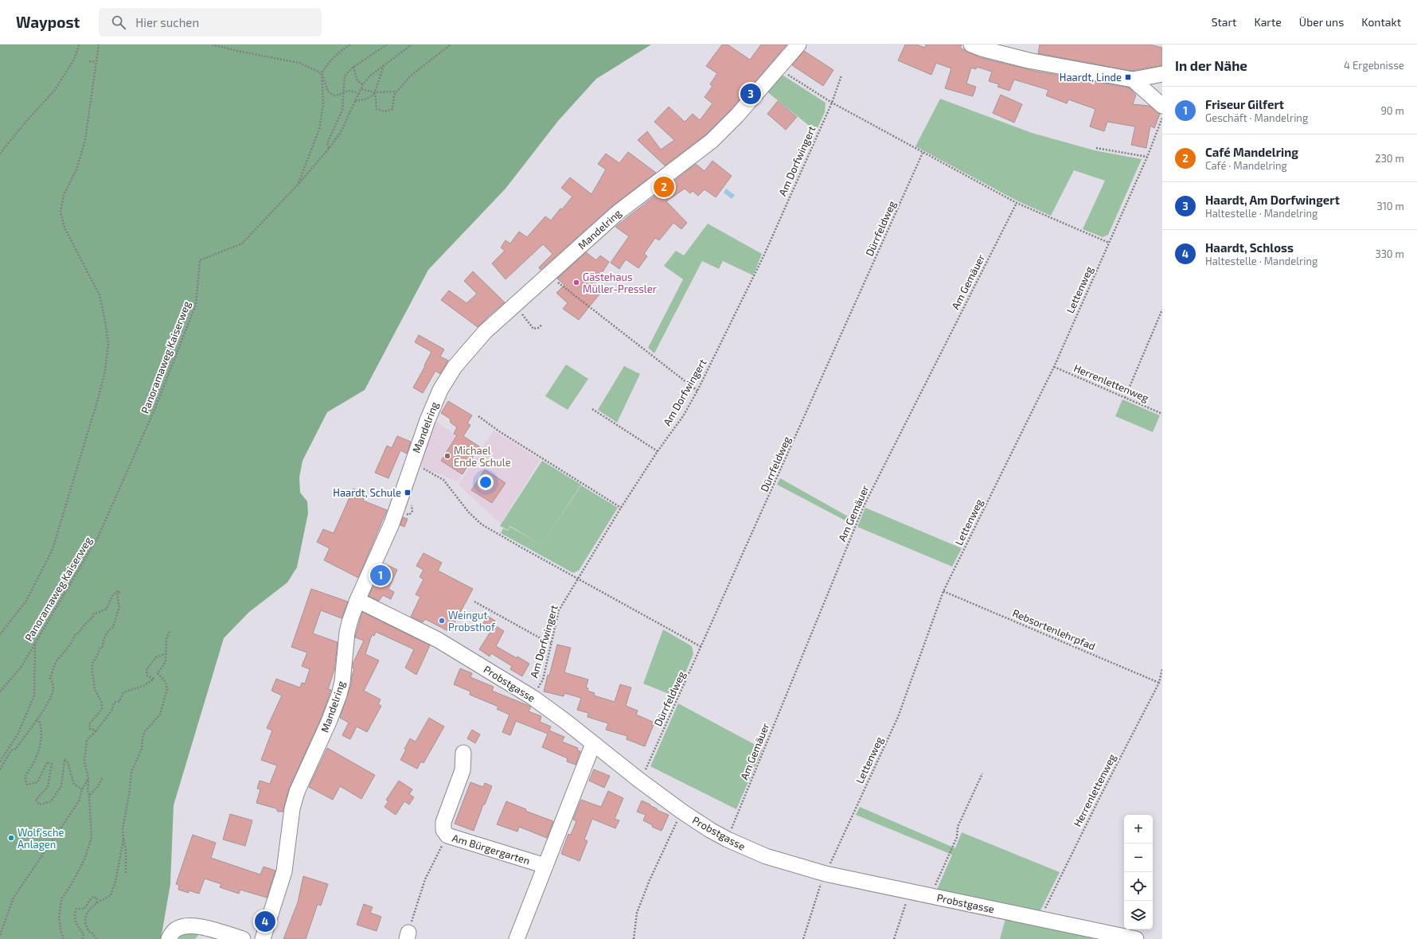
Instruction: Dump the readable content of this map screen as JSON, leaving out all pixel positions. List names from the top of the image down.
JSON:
{
  "streets": {
    "street": ["Mandelring", "Probstgasse", "Am Bürgergarten"],
    "path": [
      "Am Dorfwingert",
      "Dürrfeldweg",
      "Am Gemäuer",
      "Lettenweg",
      "Panoramaweg Kaiserweg",
      "Herrenlettenweg",
      "Rebsortenlehrpfad"
    ]
  },
  "crossings": [
    ["Am Dorfwingert", "Probstgasse"],
    ["Dürrfeldweg", "Probstgasse"],
    ["Mandelring", "Probstgasse"],
    ["Am Gemäuer", "Probstgasse"],
    ["Lettenweg", "Herrenlettenweg"],
    ["Lettenweg", "Rebsortenlehrpfad"],
    ["Lettenweg", "Probstgasse"],
    ["Herrenlettenweg", "Rebsortenlehrpfad"],
    ["Herrenlettenweg", "Probstgasse"]
  ],
  "places": {
    "transit": ["Haardt, Linde", "Haardt, Schule"],
    "other": [
      "Gästehaus Müller-Pressler",
      "Michael Ende Schule",
      "Weingut Probsthof",
      "Wolf'sche Anlagen"
    ]
  },
  "page": {
    "header": "Waypost",
    "search": "Hier suchen",
    "nav": [
      "Start",
      "Karte",
      "Über uns",
      "Kontakt"
    ],
    "heading": ["In der Nähe", "4 Ergebnisse"],
    "pins": [
      "3",
      "2",
      "1",
      "4"
    ],
    "list": [
      {
        "mark": "1",
        "name": "Friseur Gilfert",
        "note": "Geschäft · Mandelring",
        "value": "90 m"
      },
      {
        "mark": "2",
        "name": "Café Mandelring",
        "note": "Café · Mandelring",
        "value": "230 m"
      },
      {
        "mark": "3",
        "name": "Haardt, Am Dorfwingert",
        "note": "Haltestelle · Mandelring",
        "value": "310 m"
      },
      {
        "mark": "4",
        "name": "Haardt, Schloss",
        "note": "Haltestelle · Mandelring",
        "value": "330 m"
      }
    ],
    "map_buttons": ["+", "−"]
  }
}
